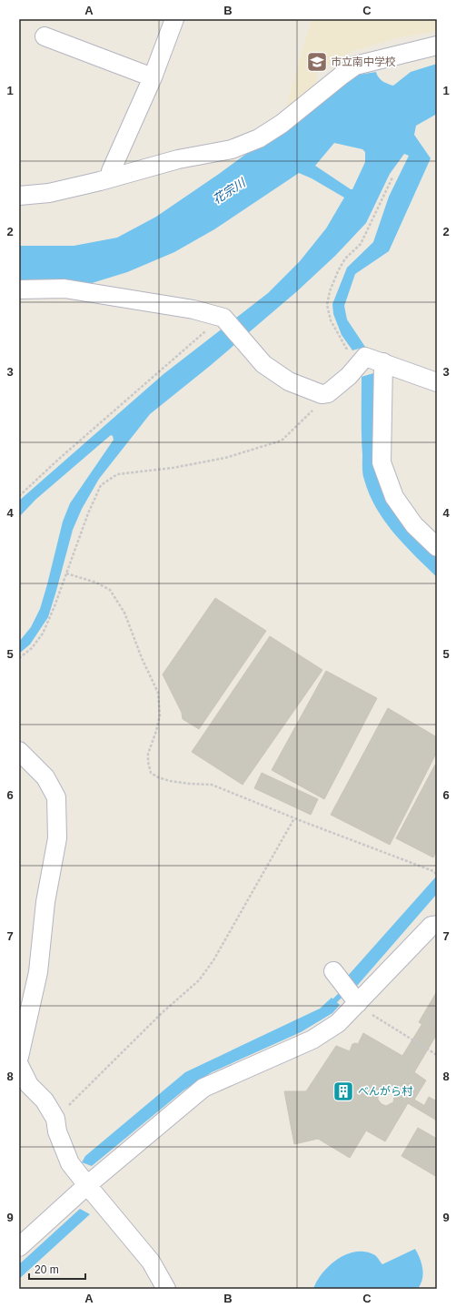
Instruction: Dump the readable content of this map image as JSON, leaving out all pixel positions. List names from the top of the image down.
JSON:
{
  "water": ["花宗川"],
  "places": {
    "school or university": ["市立南中学校"],
    "building": ["べんがら村"]
  },
  "scale_bar": "20 m",
  "grid": {
    "columns": ["A", "B", "C"],
    "rows": [
      "1",
      "2",
      "3",
      "4",
      "5",
      "6",
      "7",
      "8",
      "9"
    ]
  }
}
